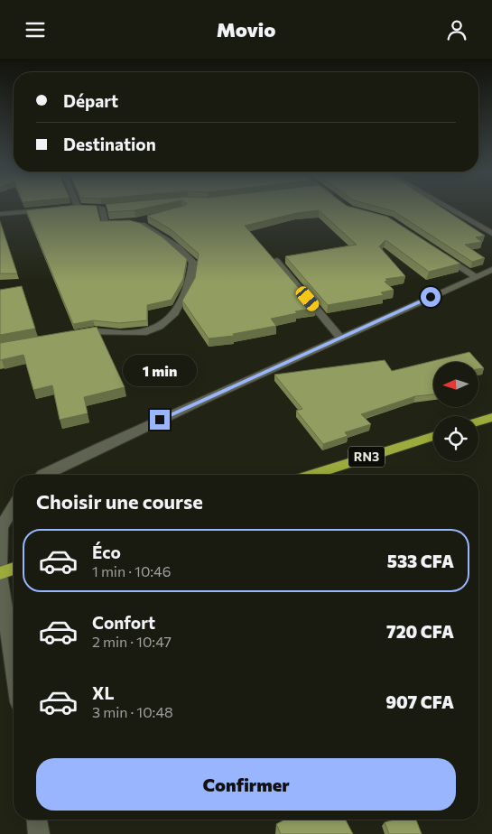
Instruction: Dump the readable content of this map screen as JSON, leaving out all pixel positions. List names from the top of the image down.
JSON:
{
  "streets": {
    "highway": ["RN3"]
  },
  "north": "left",
  "page": {
    "header": "Movio",
    "banner": ["Départ", "Destination"],
    "bubble": "1 min",
    "heading": "Choisir une course",
    "list": [
      {
        "name": "Éco",
        "note": "1 min · 10:46",
        "value": "533 CFA"
      },
      {
        "name": "Confort",
        "note": "2 min · 10:47",
        "value": "720 CFA"
      },
      {
        "name": "XL",
        "note": "3 min · 10:48",
        "value": "907 CFA"
      }
    ],
    "buttons": "Confirmer"
  }
}
